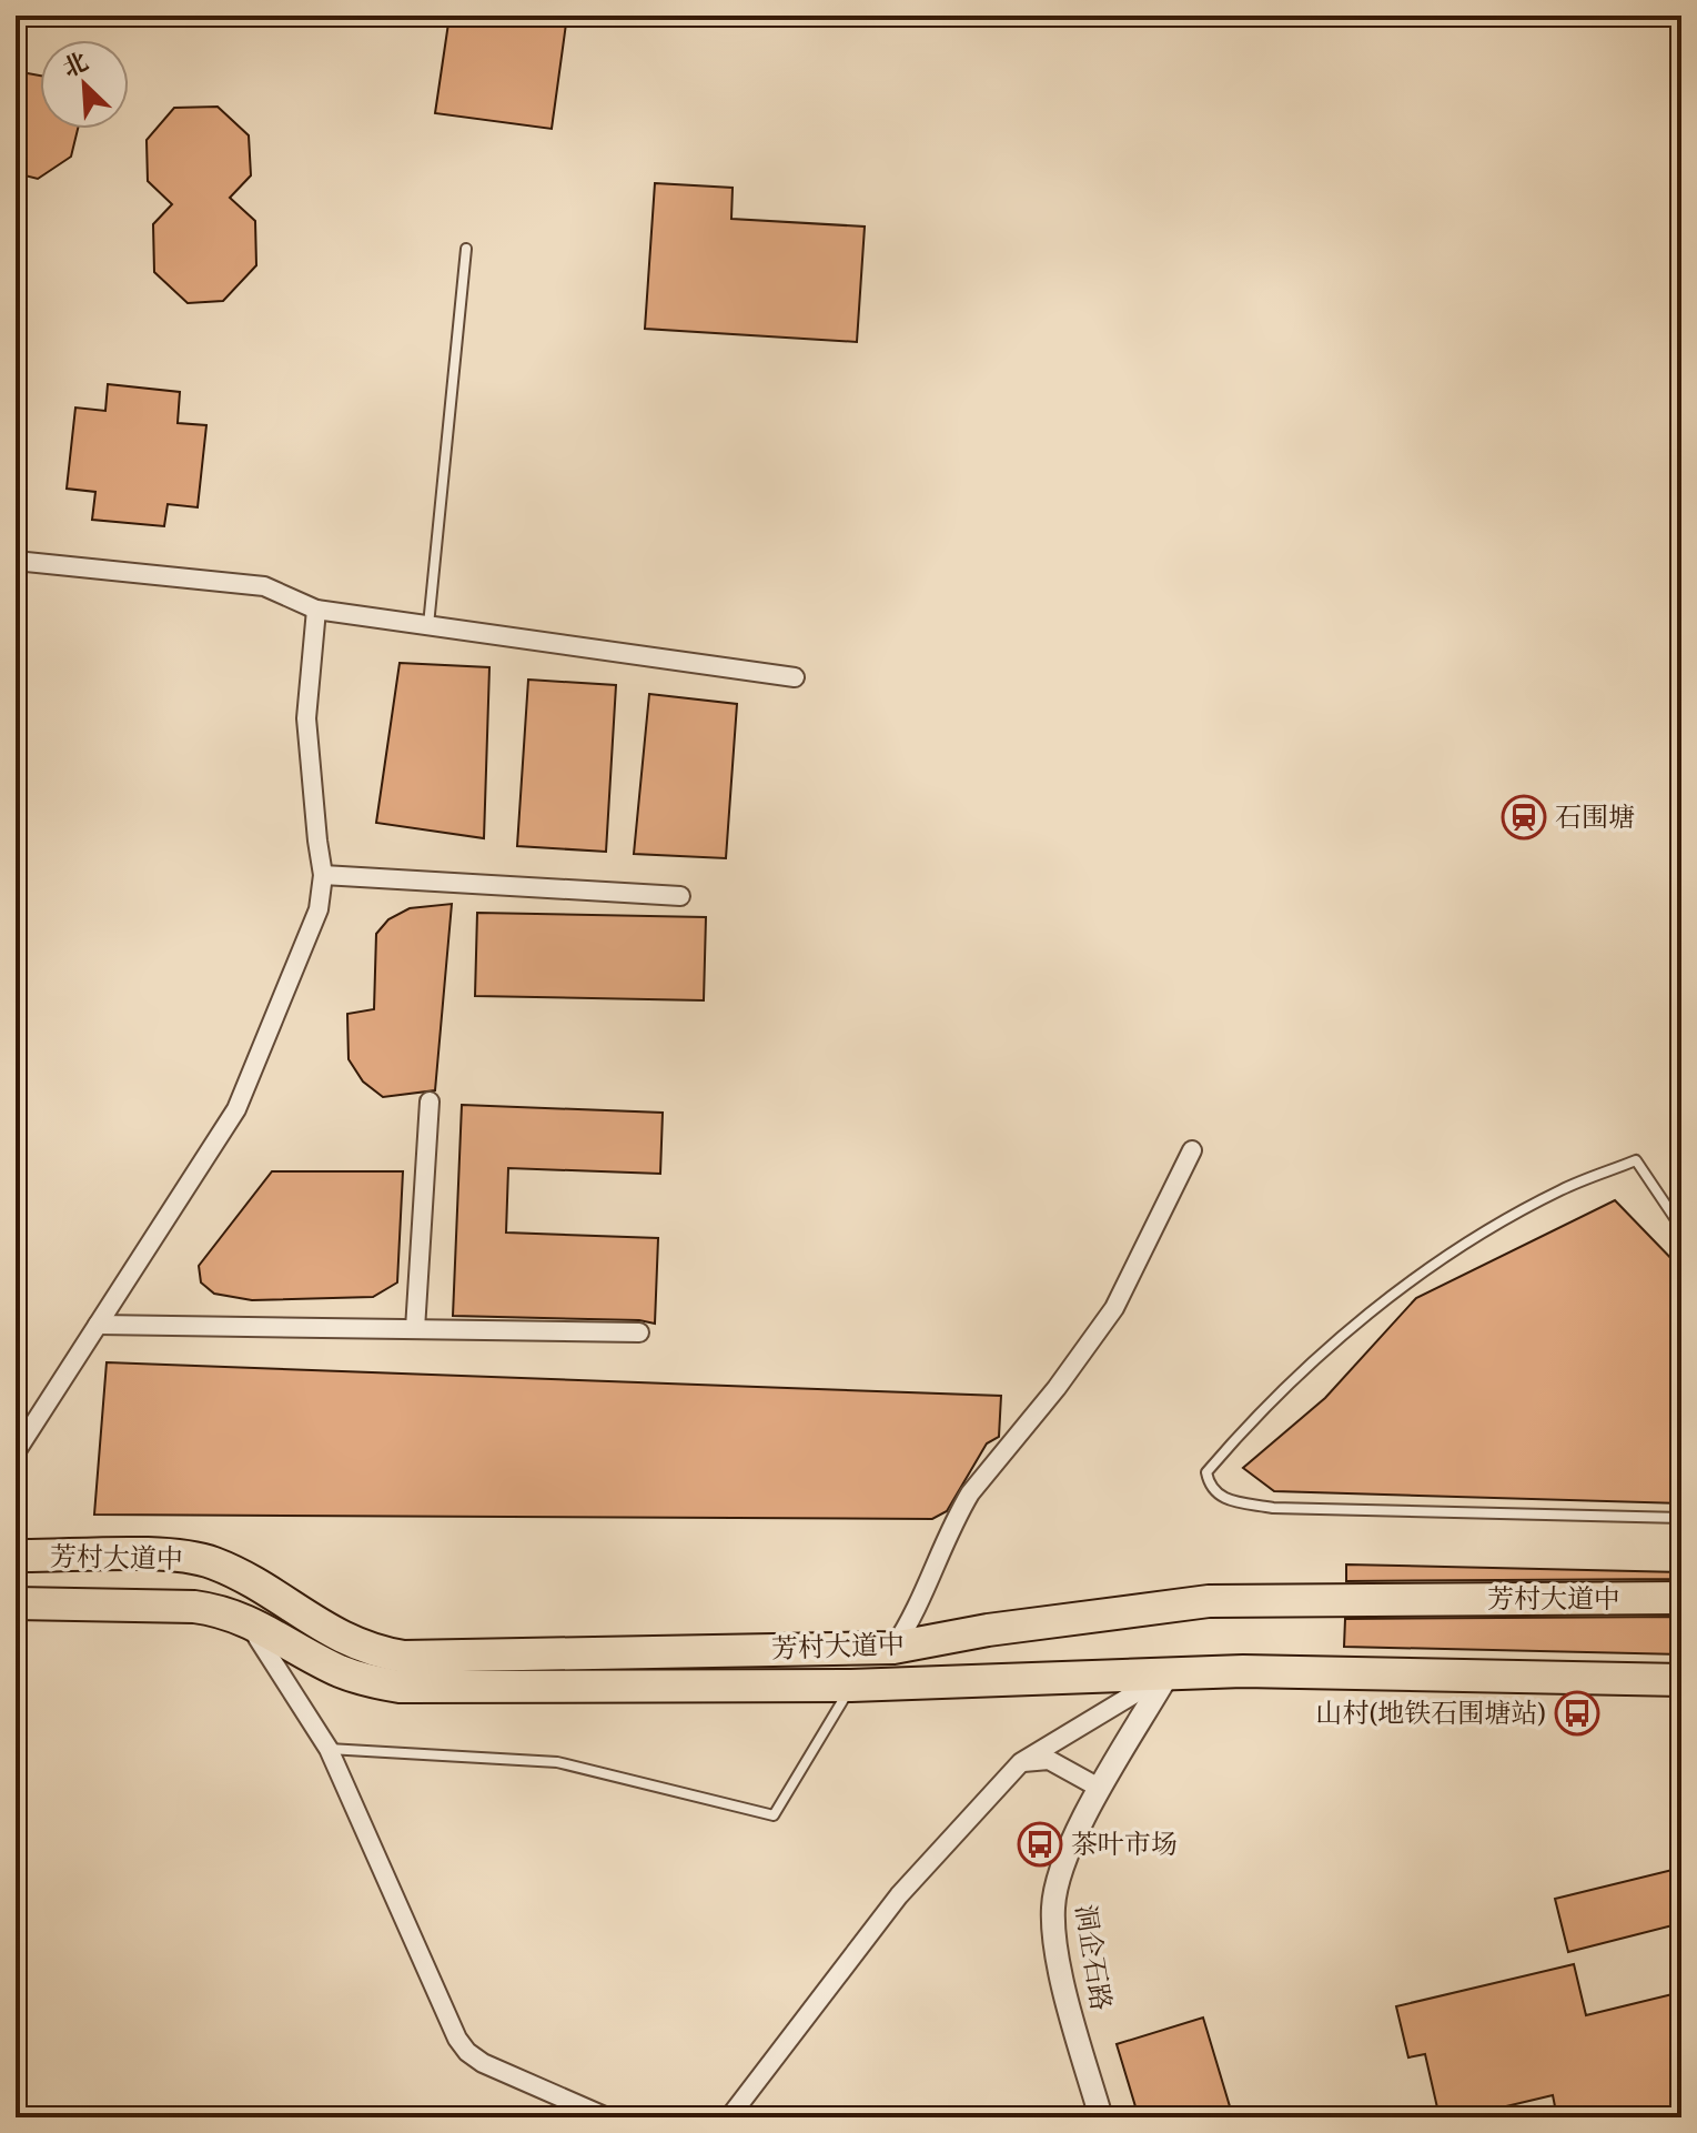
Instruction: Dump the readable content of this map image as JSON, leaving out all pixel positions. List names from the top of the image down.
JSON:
{
  "streets": {
    "highway": ["芳村大道中"],
    "street": ["洞企石路"]
  },
  "crossings": [
    ["芳村大道中", "洞企石路"]
  ],
  "places": {
    "station": ["石围塘"],
    "bus stop": ["山村(地铁石围塘站)", "茶叶市场"]
  },
  "north": "top left"
}
